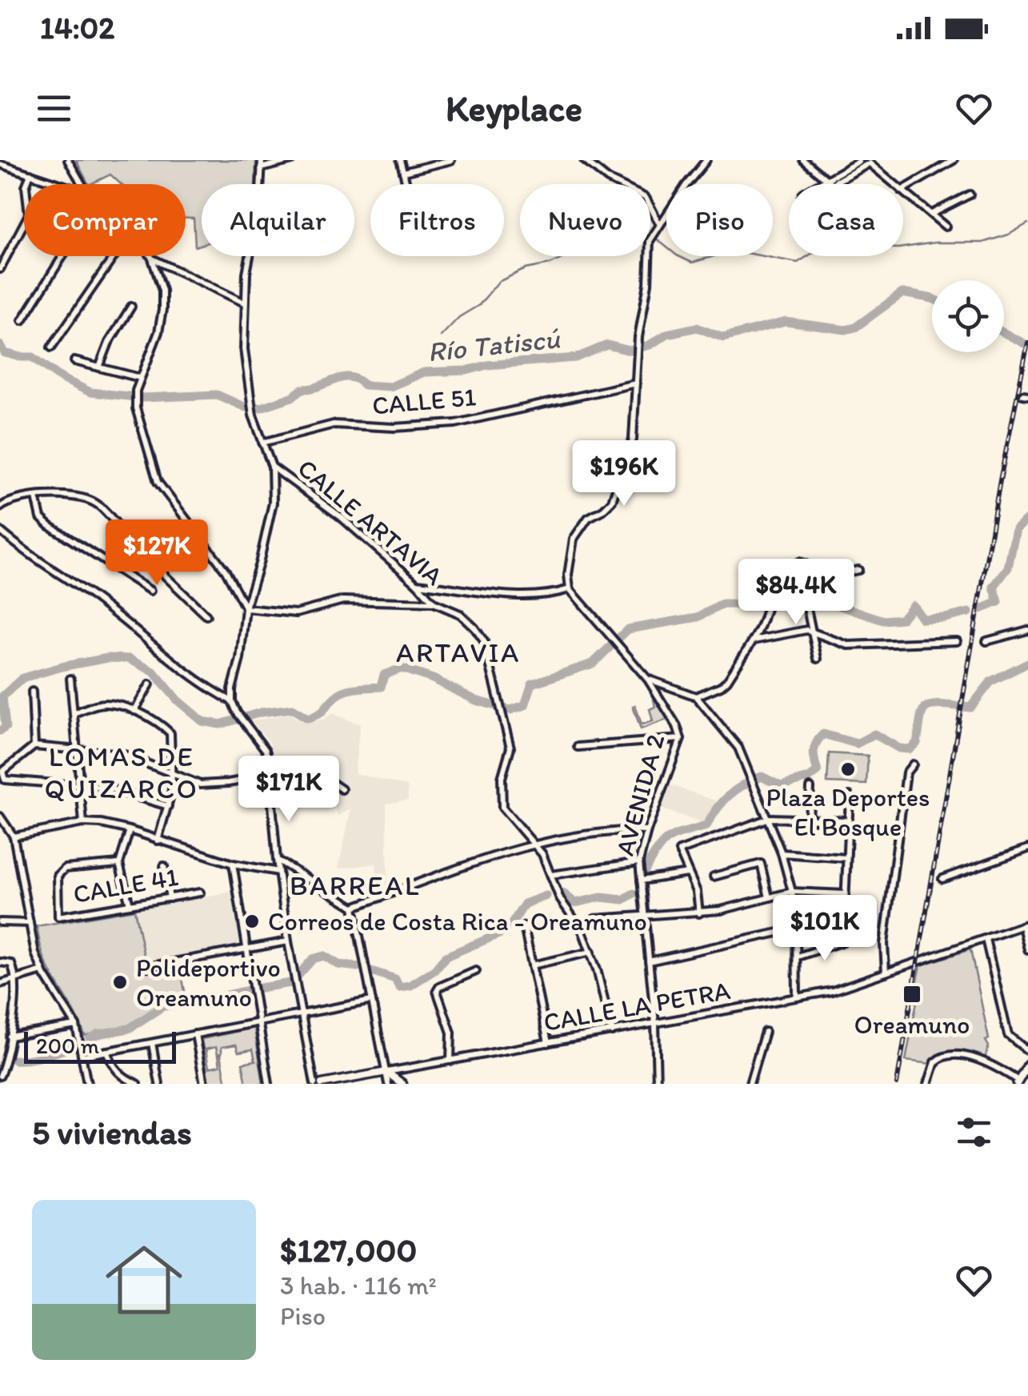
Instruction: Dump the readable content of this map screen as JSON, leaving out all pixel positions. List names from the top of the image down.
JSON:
{
  "streets": {
    "street": [
      "CALLE 51",
      "CALLE ARTAVIA",
      "AVENIDA 2",
      "CALLE 41",
      "CALLE LA PETRA"
    ]
  },
  "crossings": [
    ["CALLE ARTAVIA", "CALLE LA PETRA"],
    ["AVENIDA 2", "CALLE LA PETRA"]
  ],
  "districts": ["ARTAVIA", "LOMAS DE QUIZARCO", "BARREAL"],
  "water": ["Río Tatiscú"],
  "places": {
    "other": ["Plaza Deportes El Bosque", "Correos de Costa Rica - Oreamuno", "Polideportivo Oreamuno"],
    "transit": ["Oreamuno"]
  },
  "scale_bar": "200 m",
  "page": {
    "status": "14:02",
    "header": "Keyplace",
    "chip": [
      "Comprar",
      "Alquilar",
      "Filtros",
      "Nuevo",
      "Piso",
      "Casa"
    ],
    "price": [
      "$196K",
      "$127K",
      "$84.4K",
      "$171K",
      "$101K"
    ],
    "scale": "200 m",
    "heading": "5 viviendas",
    "list": [
      {
        "name": "$127,000",
        "note": "3 hab. · 116 m² · Piso"
      }
    ]
  }
}
